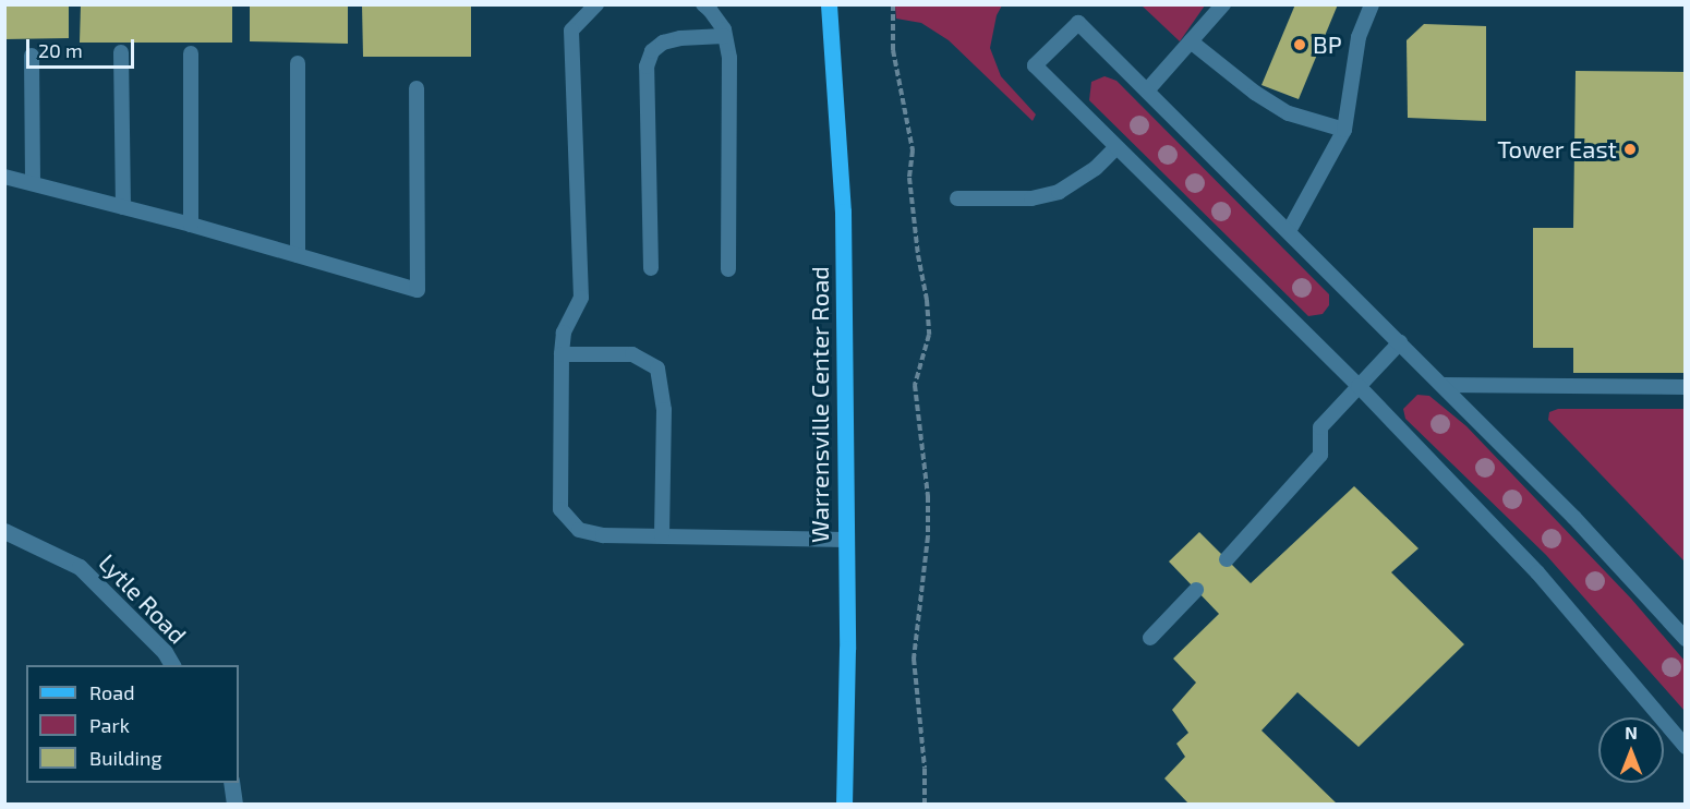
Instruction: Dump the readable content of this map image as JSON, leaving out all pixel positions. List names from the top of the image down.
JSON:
{
  "streets": {
    "main road": ["Warrensville Center Road"],
    "street": ["Lytle Road"]
  },
  "places": ["BP", "Tower East"],
  "legend": ["Road", "Park", "Building"],
  "scale_bar": "20 m",
  "north": "top"
}
